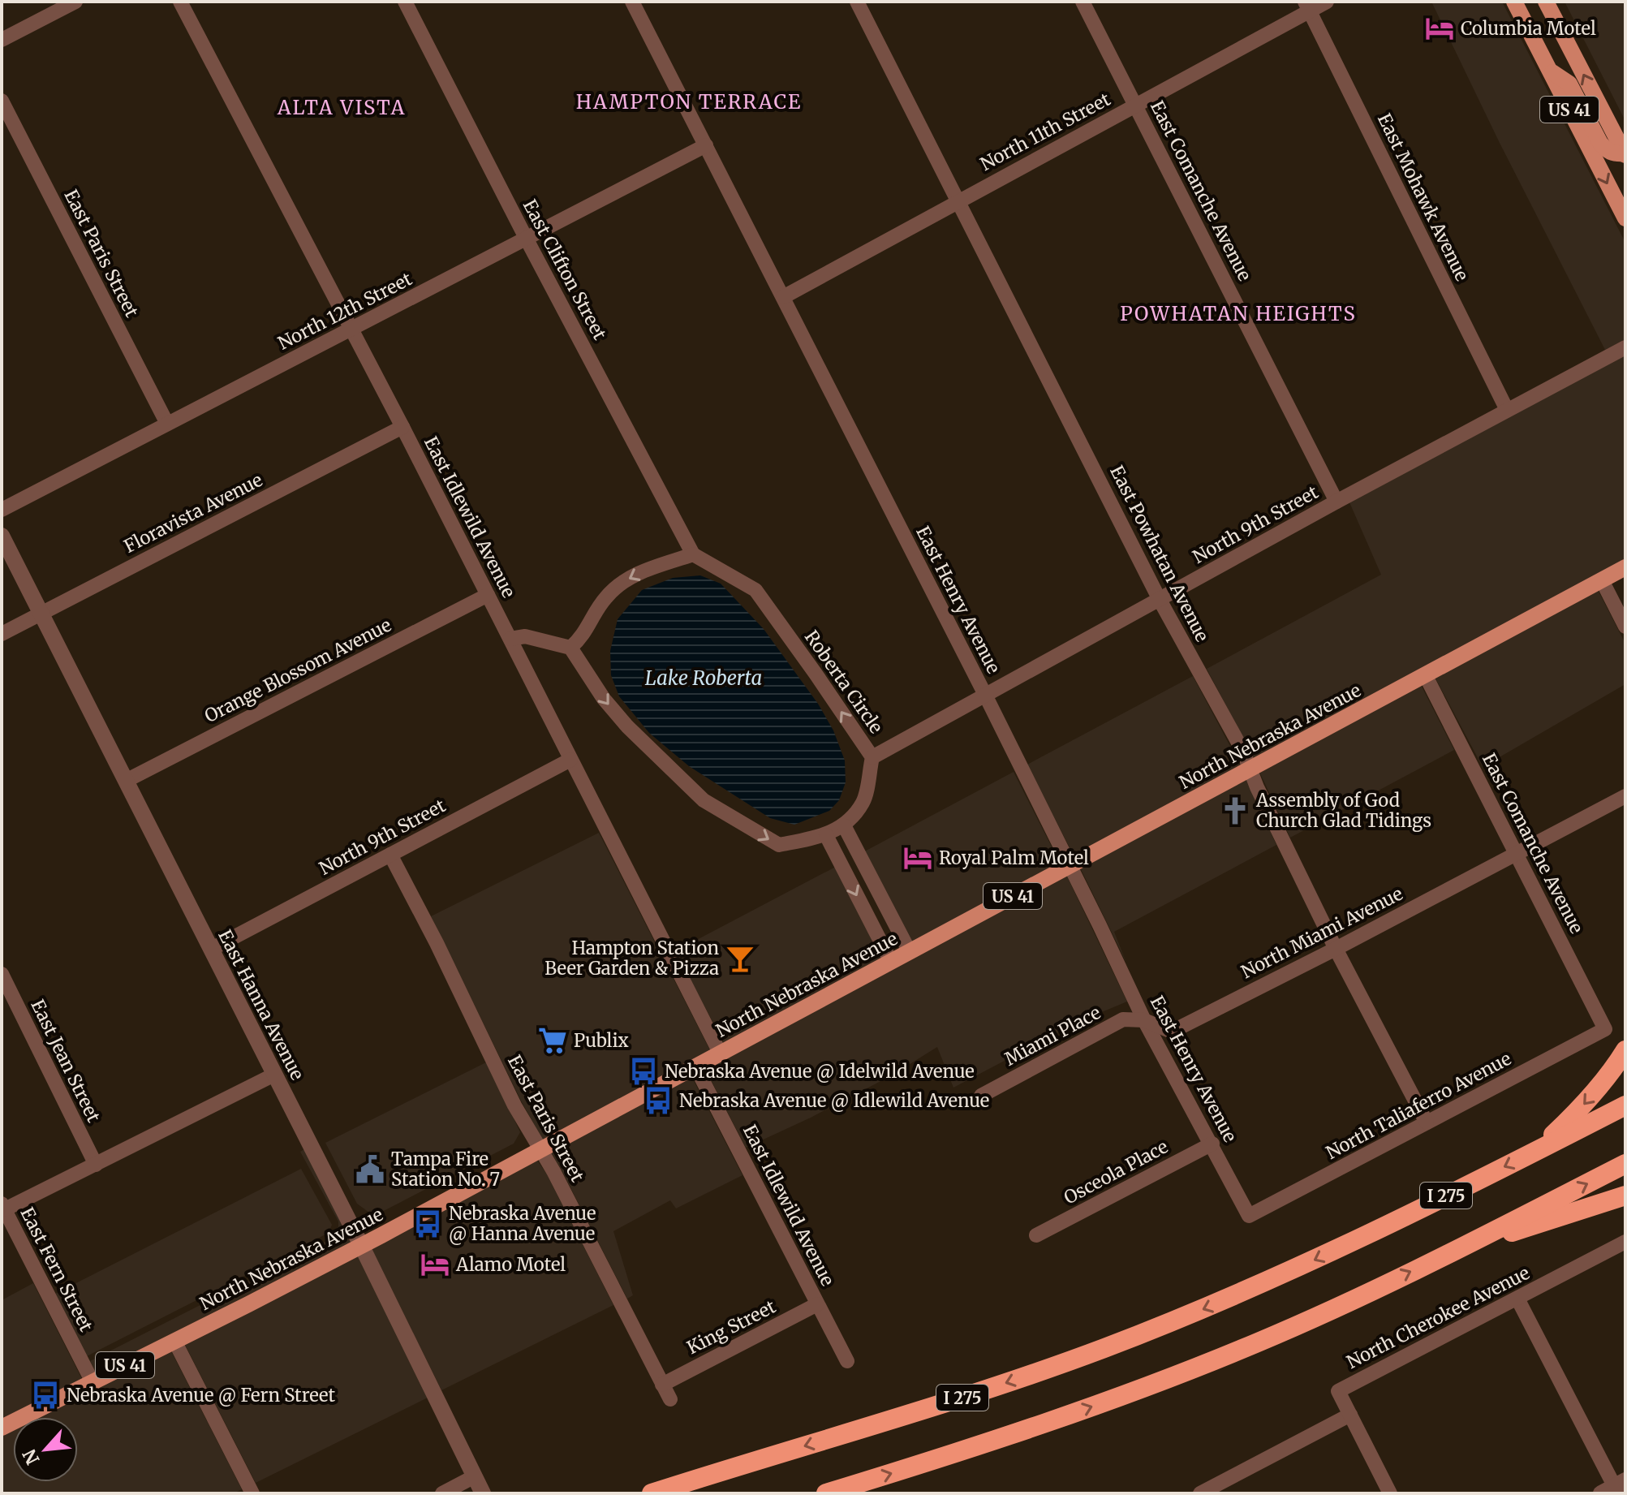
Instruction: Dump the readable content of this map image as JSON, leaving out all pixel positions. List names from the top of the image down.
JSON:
{
  "streets": {
    "highway": ["I 275"],
    "main road": ["US 41", "North Nebraska Avenue"],
    "street": [
      "North 11th Street",
      "East Comanche Avenue",
      "East Mohawk Avenue",
      "East Paris Street",
      "East Clifton Street",
      "North 12th Street",
      "Floravista Avenue",
      "East Idlewild Avenue",
      "North 9th Street",
      "East Powhatan Avenue",
      "East Henry Avenue",
      "Orange Blossom Avenue",
      "Roberta Circle",
      "North Miami Avenue",
      "East Hanna Avenue",
      "Miami Place",
      "East Jean Street",
      "North Taliaferro Avenue",
      "Osceola Place",
      "East Fern Street",
      "North Cherokee Avenue",
      "King Street"
    ]
  },
  "crossings": [
    ["North 11th Street", "East Comanche Avenue"],
    ["North 11th Street", "East Mohawk Avenue"],
    ["North 11th Street", "East Powhatan Avenue"],
    ["North 11th Street", "East Henry Avenue"],
    ["East Comanche Avenue", "North 9th Street"],
    ["East Comanche Avenue", "North Nebraska Avenue"],
    ["East Comanche Avenue", "North Miami Avenue"],
    ["East Comanche Avenue", "North Taliaferro Avenue"],
    ["East Mohawk Avenue", "North 9th Street"],
    ["East Paris Street", "North 12th Street"],
    ["East Paris Street", "North 9th Street"],
    ["East Paris Street", "North Nebraska Avenue"],
    ["East Paris Street", "King Street"],
    ["East Clifton Street", "North 12th Street"],
    ["East Clifton Street", "Roberta Circle"],
    ["North 12th Street", "East Idlewild Avenue"],
    ["North 12th Street", "East Henry Avenue"],
    ["Floravista Avenue", "East Idlewild Avenue"],
    ["Floravista Avenue", "East Hanna Avenue"],
    ["East Idlewild Avenue", "North 9th Street"],
    ["East Idlewild Avenue", "Orange Blossom Avenue"],
    ["East Idlewild Avenue", "North Nebraska Avenue"],
    ["East Idlewild Avenue", "King Street"],
    ["North 9th Street", "East Powhatan Avenue"],
    ["North 9th Street", "East Henry Avenue"],
    ["North 9th Street", "Roberta Circle"],
    ["North 9th Street", "East Hanna Avenue"],
    ["East Powhatan Avenue", "North Nebraska Avenue"],
    ["East Powhatan Avenue", "North Miami Avenue"],
    ["East Powhatan Avenue", "North Taliaferro Avenue"],
    ["East Henry Avenue", "North Nebraska Avenue"],
    ["East Henry Avenue", "North Miami Avenue"],
    ["East Henry Avenue", "Miami Place"],
    ["East Henry Avenue", "North Taliaferro Avenue"],
    ["East Henry Avenue", "Osceola Place"],
    ["Orange Blossom Avenue", "East Hanna Avenue"],
    ["North Nebraska Avenue", "East Hanna Avenue"],
    ["North Nebraska Avenue", "East Fern Street"],
    ["North Miami Avenue", "Miami Place"]
  ],
  "districts": ["HAMPTON TERRACE", "ALTA VISTA", "POWHATAN HEIGHTS"],
  "water": ["Lake Roberta"],
  "places": {
    "hotel": ["Columbia Motel", "Royal Palm Motel", "Alamo Motel"],
    "church": ["Assembly of God Church Glad Tidings"],
    "bar": ["Hampton Station Beer Garden & Pizza"],
    "supermarket": ["Publix"],
    "bus stop": [
      "Nebraska Avenue @ Idelwild Avenue",
      "Nebraska Avenue @ Idlewild Avenue",
      "Nebraska Avenue @ Hanna Avenue",
      "Nebraska Avenue @ Fern Street"
    ],
    "public building": ["Tampa Fire Station No. 7"]
  },
  "north": "bottom left"
}
